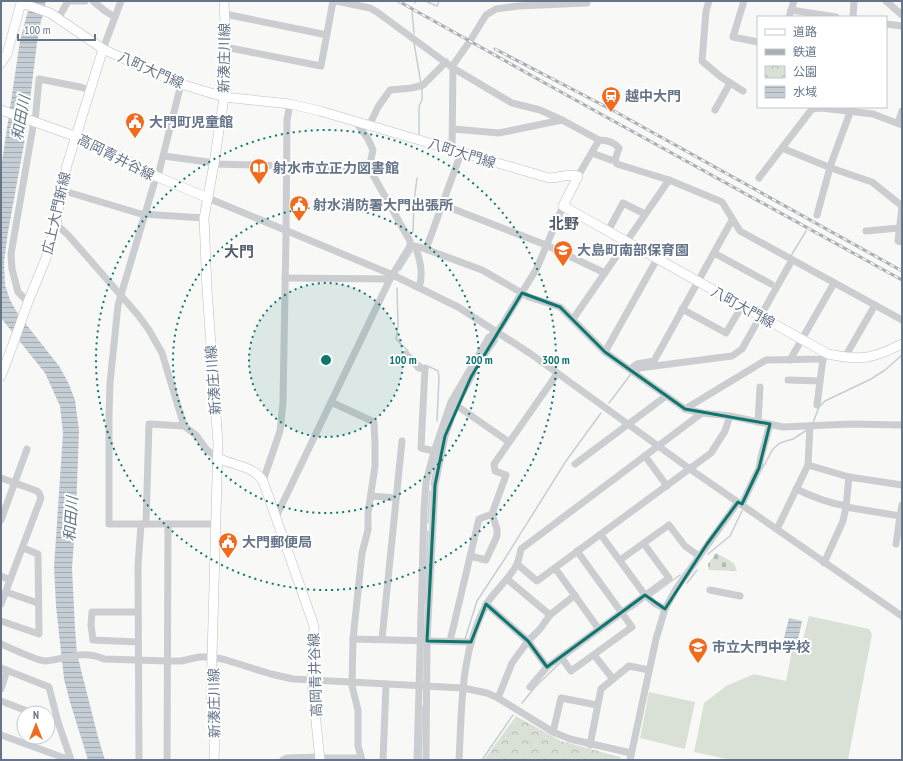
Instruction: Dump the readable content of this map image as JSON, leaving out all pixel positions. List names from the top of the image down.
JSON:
{
  "streets": {
    "main road": [
      "新湊庄川線",
      "八町大門線",
      "高岡青井谷線",
      "広上大門新線"
    ]
  },
  "crossings": [
    ["新湊庄川線", "八町大門線"],
    ["新湊庄川線", "高岡青井谷線"],
    ["八町大門線", "広上大門新線"],
    ["高岡青井谷線", "広上大門新線"]
  ],
  "districts": ["北野", "大門"],
  "water": ["和田川"],
  "places": {
    "station": ["越中大門"],
    "public building": ["大門町児童館", "射水消防署大門出張所", "大門郵便局"],
    "library": ["射水市立正力図書館"],
    "school or university": ["大島町南部保育園", "市立大門中学校"]
  },
  "legend": [
    "道路",
    "鉄道",
    "公園",
    "水域"
  ],
  "scale_bar": "100 m",
  "north": "top",
  "rings": ["100 m", "200 m", "300 m"]
}
